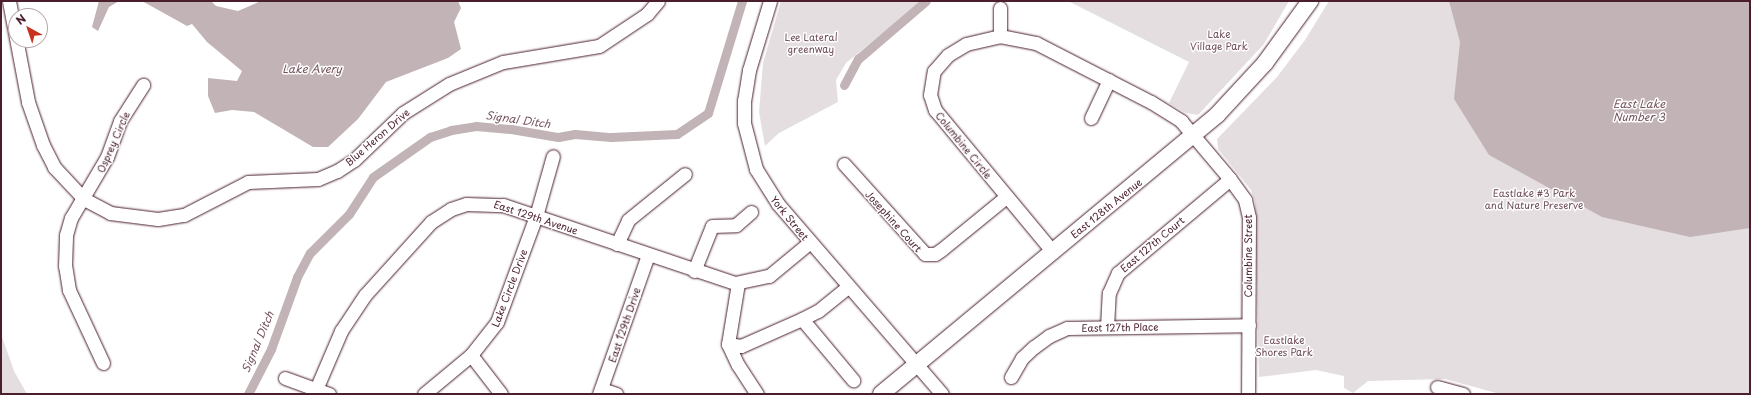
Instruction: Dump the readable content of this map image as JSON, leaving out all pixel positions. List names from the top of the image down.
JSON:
{
  "streets": {
    "main road": ["East 128th Avenue"],
    "street": [
      "Blue Heron Drive",
      "Osprey Circle",
      "Columbine Circle",
      "East 129th Avenue",
      "York Street",
      "Josephine Court",
      "East 127th Court",
      "Columbine Street",
      "Lake Circle Drive",
      "East 129th Drive",
      "East 127th Place"
    ]
  },
  "crossings": [
    ["Blue Heron Drive", "Osprey Circle"],
    ["Columbine Circle", "East 128th Avenue"],
    ["Columbine Circle", "Josephine Court"],
    ["Columbine Circle", "Columbine Street"],
    ["East 128th Avenue", "York Street"],
    ["East 128th Avenue", "Columbine Street"],
    ["East 129th Avenue", "York Street"],
    ["East 129th Avenue", "Lake Circle Drive"],
    ["East 129th Avenue", "East 129th Drive"],
    ["East 127th Court", "Columbine Street"],
    ["East 127th Court", "East 127th Place"],
    ["Columbine Street", "East 127th Place"]
  ],
  "water": ["Lake Avery", "East Lake Number 3", "Signal Ditch"],
  "parks": [
    "Lake Village Park",
    "Lee Lateral greenway",
    "Eastlake #3 Park and Nature Preserve",
    "Eastlake Shores Park"
  ],
  "north": "top left"
}
